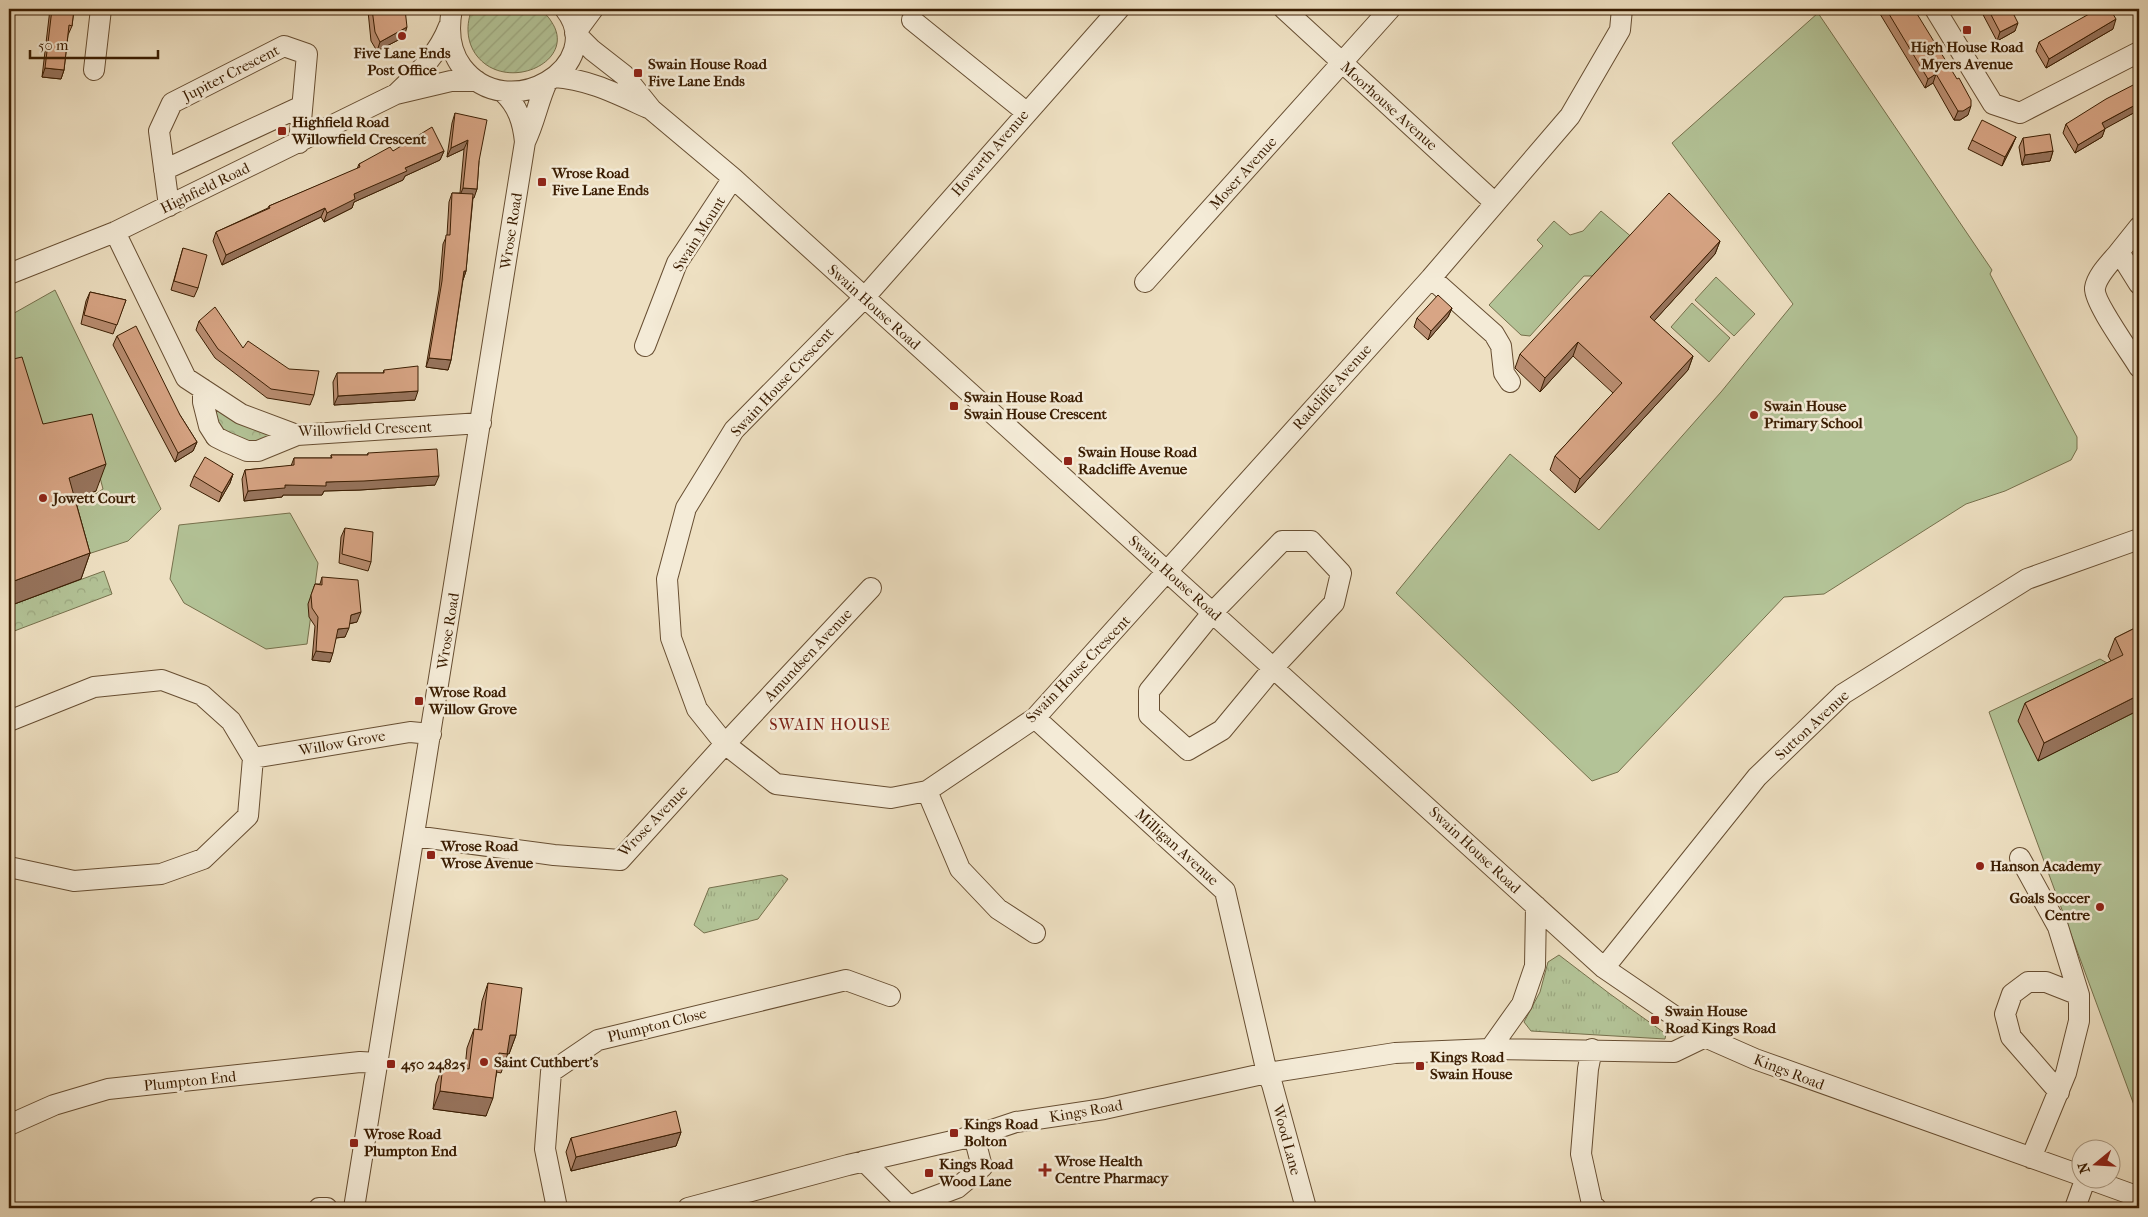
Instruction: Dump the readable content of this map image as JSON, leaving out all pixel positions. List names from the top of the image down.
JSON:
{
  "streets": {
    "street": [
      "Jupiter Crescent",
      "Moorhouse Avenue",
      "Howarth Avenue",
      "Moser Avenue",
      "Highfield Road",
      "Wrose Road",
      "Swain Mount",
      "Swain House Road",
      "Swain House Crescent",
      "Radcliffe Avenue",
      "Willowfield Crescent",
      "Amundsen Avenue",
      "Sutton Avenue",
      "Willow Grove",
      "Wrose Avenue",
      "Milligan Avenue",
      "Plumpton Close",
      "Kings Road",
      "Plumpton End",
      "Wood Lane"
    ]
  },
  "crossings": [
    ["Jupiter Crescent", "Highfield Road"],
    ["Moorhouse Avenue", "Moser Avenue"],
    ["Moorhouse Avenue", "Radcliffe Avenue"],
    ["Howarth Avenue", "Swain House Road"],
    ["Howarth Avenue", "Swain House Crescent"],
    ["Highfield Road", "Willowfield Crescent"],
    ["Wrose Road", "Swain House Road"],
    ["Wrose Road", "Willowfield Crescent"],
    ["Wrose Road", "Willow Grove"],
    ["Wrose Road", "Wrose Avenue"],
    ["Wrose Road", "Plumpton End"],
    ["Swain Mount", "Swain House Road"],
    ["Swain House Road", "Swain House Crescent"],
    ["Swain House Road", "Radcliffe Avenue"],
    ["Swain House Road", "Sutton Avenue"],
    ["Swain House Road", "Kings Road"],
    ["Swain House Crescent", "Radcliffe Avenue"],
    ["Swain House Crescent", "Amundsen Avenue"],
    ["Swain House Crescent", "Wrose Avenue"],
    ["Swain House Crescent", "Milligan Avenue"],
    ["Amundsen Avenue", "Wrose Avenue"],
    ["Milligan Avenue", "Kings Road"],
    ["Milligan Avenue", "Wood Lane"],
    ["Kings Road", "Wood Lane"]
  ],
  "districts": ["SWAIN HOUSE"],
  "places": {
    "transit": [
      "High House Road Myers Avenue",
      "Swain House Road Five Lane Ends",
      "Highfield Road Willowfield Crescent",
      "Wrose Road Five Lane Ends",
      "Swain House Road Swain House Crescent",
      "Swain House Road Radcliffe Avenue",
      "Wrose Road Willow Grove",
      "Wrose Road Wrose Avenue",
      "Swain House Road Kings Road",
      "450 24825",
      "Kings Road Swain House",
      "Kings Road Bolton",
      "Wrose Road Plumpton End",
      "Kings Road Wood Lane"
    ],
    "other": [
      "Five Lane Ends Post Office",
      "Swain House Primary School",
      "Jowett Court",
      "Hanson Academy",
      "Goals Soccer Centre",
      "Saint Cuthbert's"
    ],
    "health": ["Wrose Health Centre Pharmacy"]
  },
  "scale_bar": "50 m",
  "north": "left"
}
